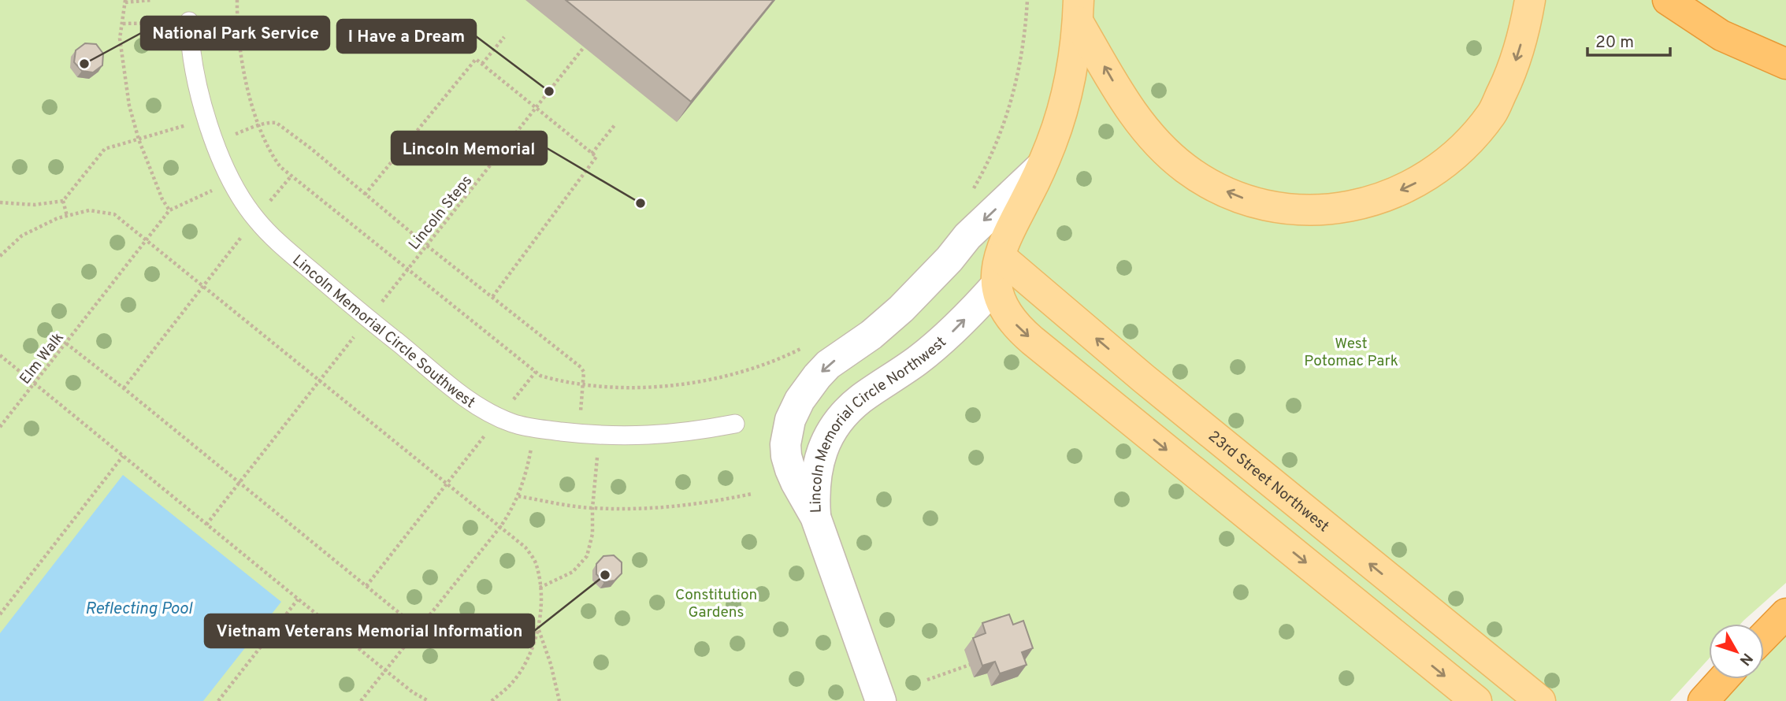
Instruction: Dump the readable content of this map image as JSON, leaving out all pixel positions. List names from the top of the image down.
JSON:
{
  "streets": {
    "main road": ["Lincoln Memorial Circle Northwest", "23rd Street Northwest"],
    "street": ["Lincoln Memorial Circle Southwest"],
    "path": ["Lincoln Steps", "Elm Walk"]
  },
  "crossings": [
    ["Lincoln Memorial Circle Northwest", "23rd Street Northwest"]
  ],
  "water": ["Reflecting Pool"],
  "parks": ["West Potomac Park", "Constitution Gardens"],
  "places": [
    "National Park Service",
    "I Have a Dream",
    "Lincoln Memorial",
    "Vietnam Veterans Memorial Information"
  ],
  "scale_bar": "20 m",
  "north": "bottom right"
}
